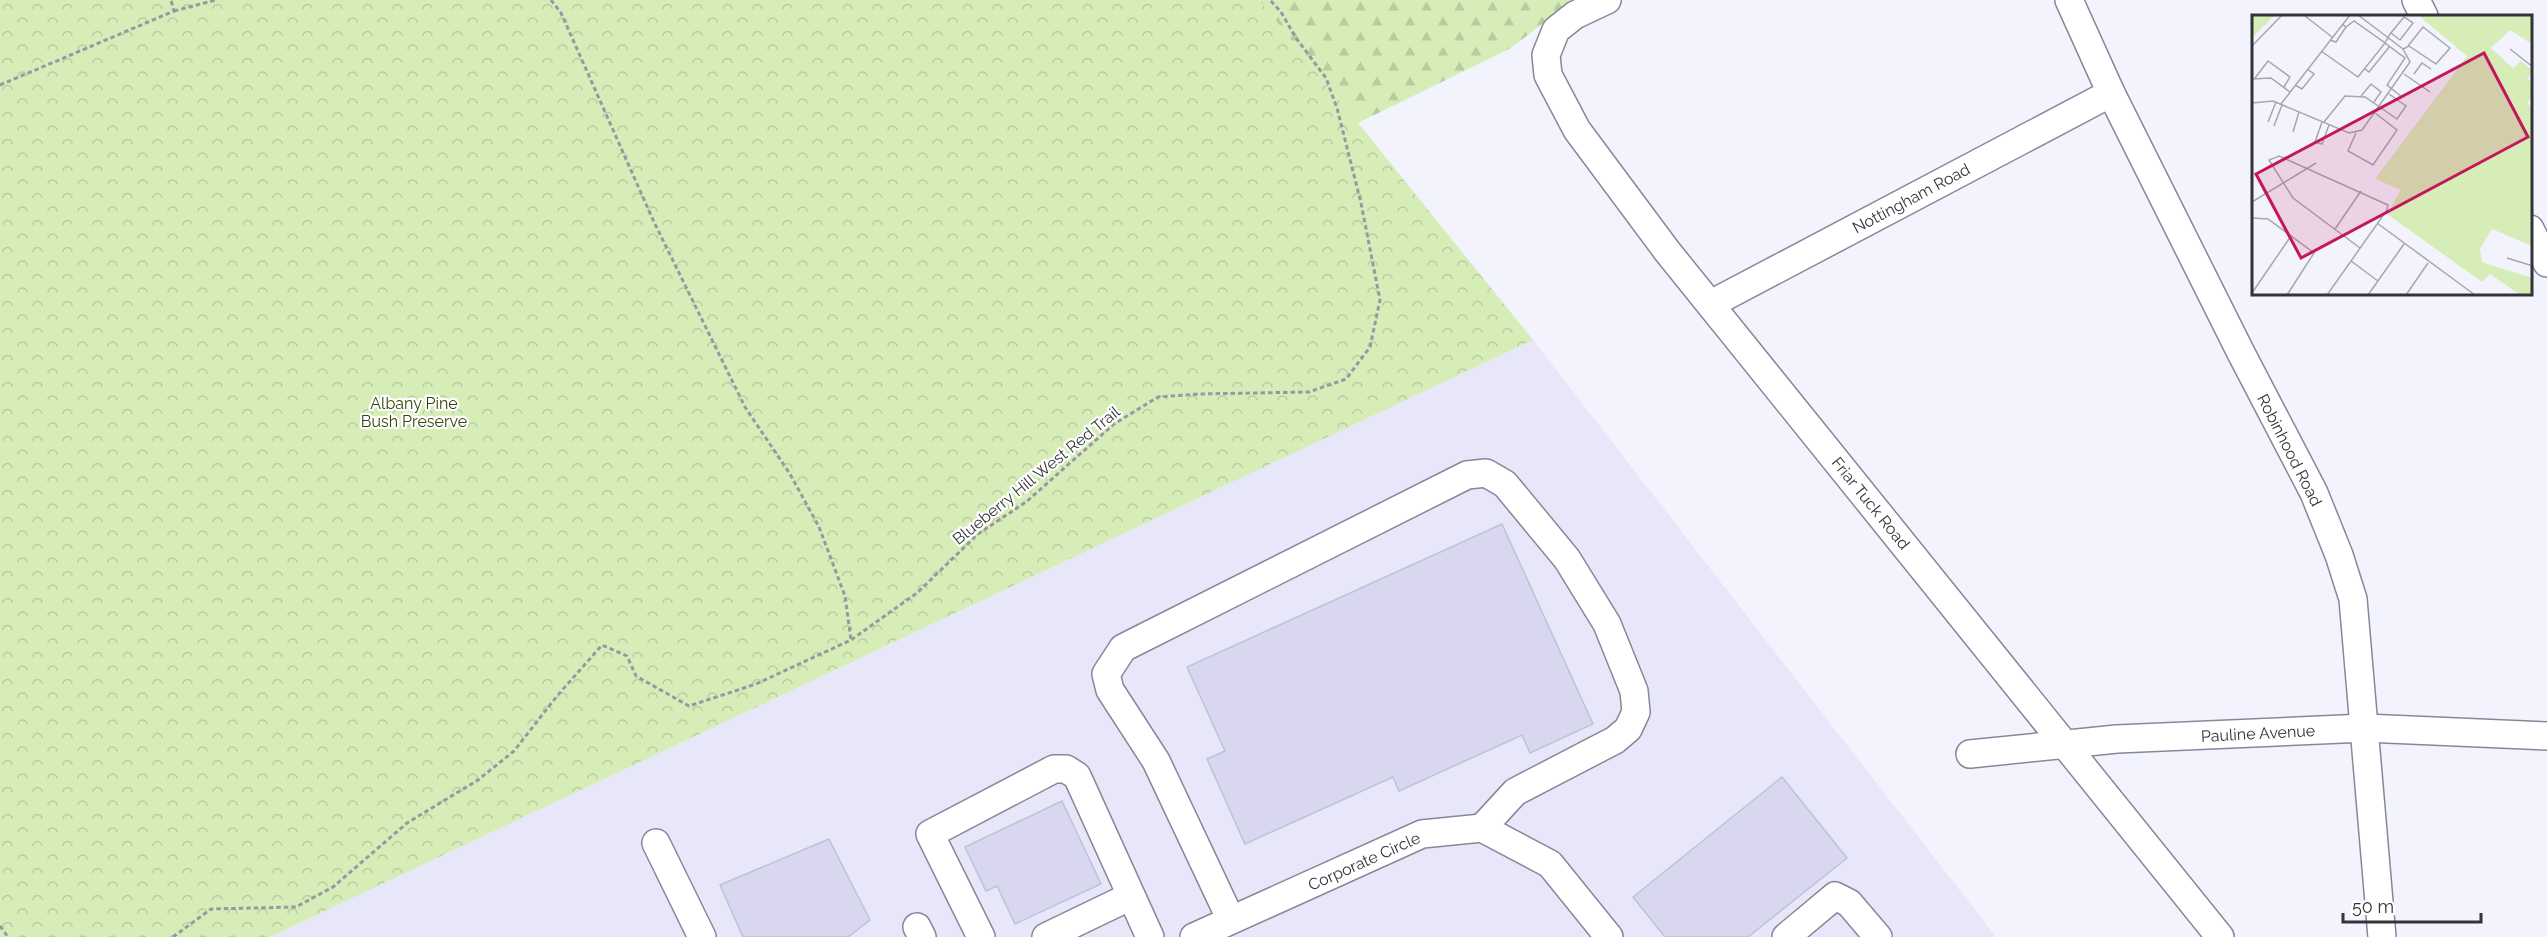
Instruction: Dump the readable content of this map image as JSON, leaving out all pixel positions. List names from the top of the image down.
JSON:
{
  "streets": {
    "street": [
      "Nottingham Road",
      "Robinhood Road",
      "Friar Tuck Road",
      "Pauline Avenue",
      "Corporate Circle"
    ],
    "path": ["Blueberry Hill West Red Trail"]
  },
  "crossings": [
    ["Nottingham Road", "Robinhood Road"],
    ["Nottingham Road", "Friar Tuck Road"],
    ["Robinhood Road", "Pauline Avenue"],
    ["Friar Tuck Road", "Pauline Avenue"]
  ],
  "parks": ["Albany Pine Bush Preserve"],
  "scale_bar": "50 m"
}
